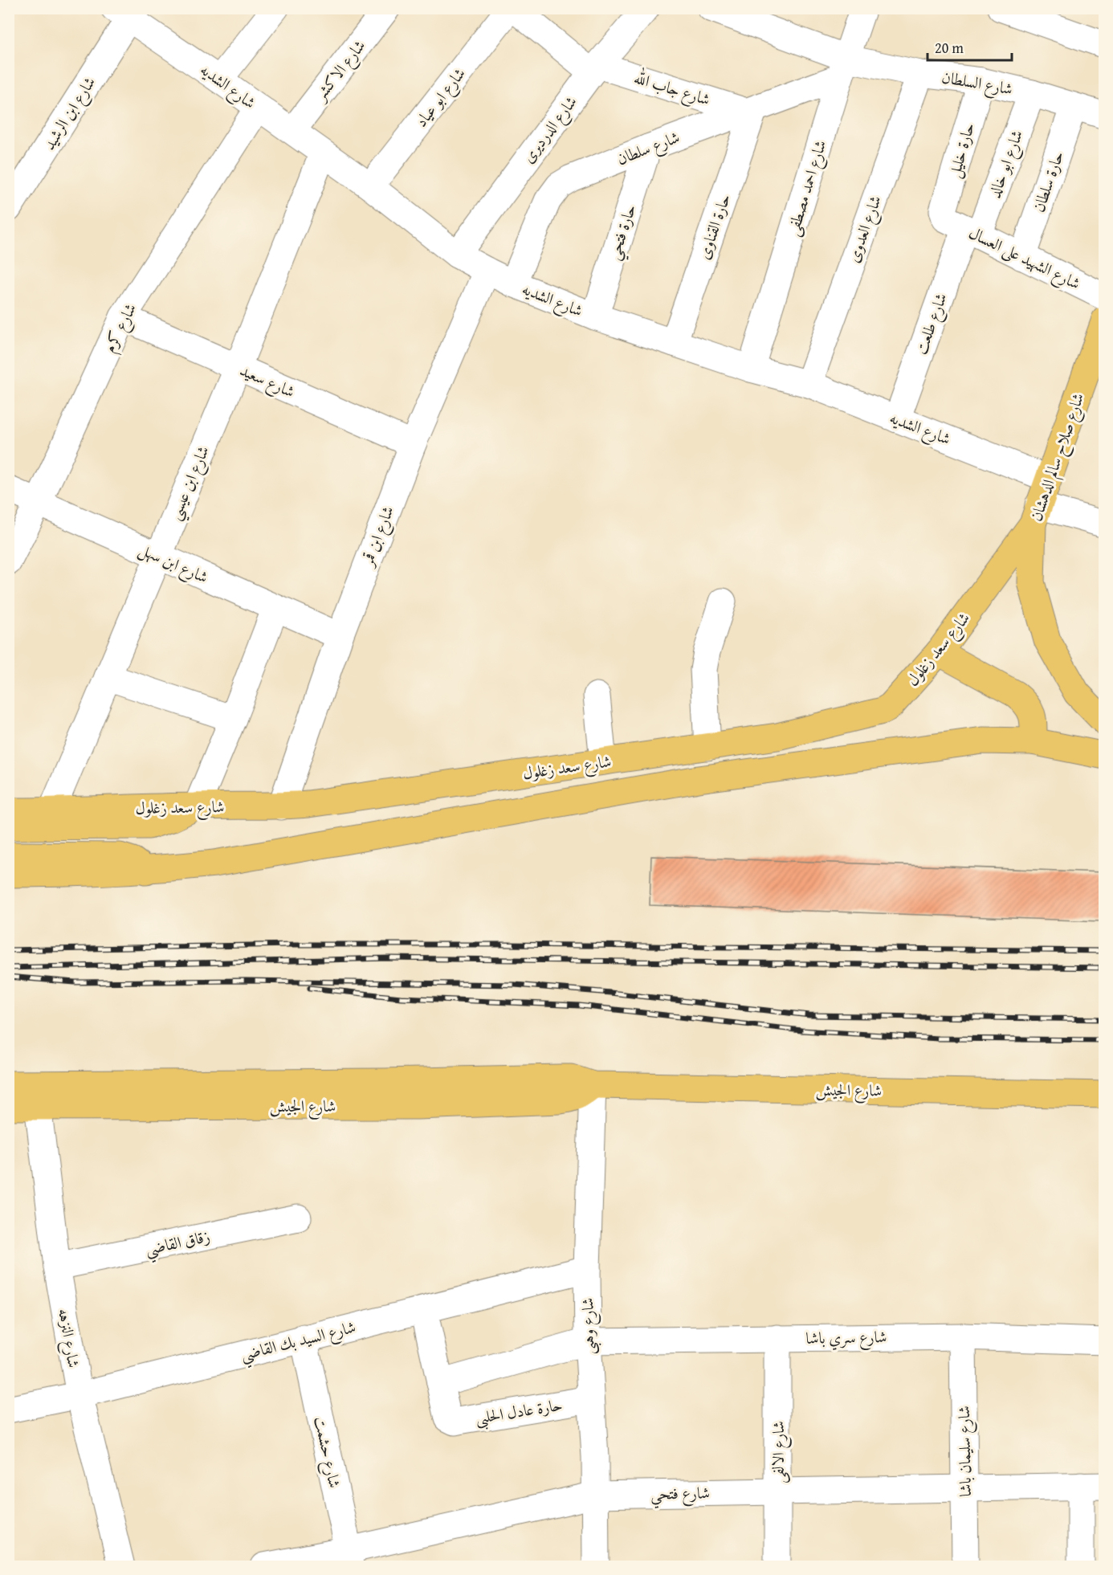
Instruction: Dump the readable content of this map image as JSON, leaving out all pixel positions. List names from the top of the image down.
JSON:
{
  "streets": {
    "main road": ["شارع صلاح سالم الدهشان", "شارع سعد زغلول", "شارع الجيش"],
    "street": [
      "شارع الاكشر",
      "شارع السلطان",
      "شارع الشديه",
      "شارع جاب الله",
      "شارع ابو عياد",
      "شارع ابن الرشيد",
      "شارع الدرديرى",
      "شارع سلطان",
      "حارة خليل",
      "شارع ابو خالد",
      "حارة سلطان",
      "شارع احمد مصطفى",
      "حارة القناوى",
      "شارع العدوى",
      "حارة فتحي",
      "شارع الشهيد على العسال",
      "شارع طلعت",
      "شارع كرم",
      "شارع سعيد",
      "شارع ابن عيسي",
      "شارع ابن قمر",
      "شارع ابن سهل",
      "زقاق القاضي",
      "شارع وهبى",
      "شارع سري باشا",
      "شارع النزهه",
      "شارع السيد بك القاضي",
      "حارة عادل الحلبى",
      "شارع سليمان باشا",
      "شارع حشمت",
      "شارع الالفى",
      "شارع فتحي"
    ]
  },
  "crossings": [
    ["شارع الاكشر", "شارع الشديه"],
    ["شارع السلطان", "شارع سلطان"],
    ["شارع السلطان", "حارة خليل"],
    ["شارع السلطان", "شارع ابو خالد"],
    ["شارع السلطان", "حارة سلطان"],
    ["شارع السلطان", "شارع احمد مصطفى"],
    ["شارع السلطان", "شارع العدوى"],
    ["شارع الشديه", "شارع ابو عياد"],
    ["شارع الشديه", "شارع ابن الرشيد"],
    ["شارع الشديه", "شارع الدرديرى"],
    ["شارع الشديه", "شارع سلطان"],
    ["شارع الشديه", "شارع احمد مصطفى"],
    ["شارع الشديه", "حارة القناوى"],
    ["شارع الشديه", "شارع العدوى"],
    ["شارع الشديه", "حارة فتحي"],
    ["شارع الشديه", "شارع طلعت"],
    ["شارع الشديه", "شارع كرم"],
    ["شارع الشديه", "شارع صلاح سالم الدهشان"],
    ["شارع الشديه", "شارع ابن عيسي"],
    ["شارع الشديه", "شارع ابن قمر"],
    ["شارع جاب الله", "شارع الدرديرى"],
    ["شارع جاب الله", "شارع سلطان"],
    ["شارع جاب الله", "حارة القناوى"],
    ["شارع سلطان", "شارع احمد مصطفى"],
    ["شارع سلطان", "حارة القناوى"],
    ["شارع سلطان", "حارة فتحي"],
    ["حارة خليل", "شارع ابو خالد"],
    ["حارة خليل", "شارع الشهيد على العسال"],
    ["حارة خليل", "شارع طلعت"],
    ["شارع ابو خالد", "شارع الشهيد على العسال"],
    ["شارع ابو خالد", "شارع طلعت"],
    ["حارة سلطان", "شارع الشهيد على العسال"],
    ["شارع الشهيد على العسال", "شارع طلعت"],
    ["شارع كرم", "شارع سعيد"],
    ["شارع كرم", "شارع ابن سهل"],
    ["شارع سعيد", "شارع ابن عيسي"],
    ["شارع سعيد", "شارع ابن قمر"],
    ["شارع صلاح سالم الدهشان", "شارع سعد زغلول"],
    ["شارع ابن عيسي", "شارع ابن سهل"],
    ["شارع ابن عيسي", "شارع سعد زغلول"],
    ["شارع ابن قمر", "شارع ابن سهل"],
    ["شارع ابن قمر", "شارع سعد زغلول"],
    ["شارع الجيش", "شارع وهبى"],
    ["شارع الجيش", "شارع النزهه"],
    ["زقاق القاضي", "شارع النزهه"],
    ["شارع وهبى", "شارع سري باشا"],
    ["شارع وهبى", "شارع السيد بك القاضي"],
    ["شارع وهبى", "حارة عادل الحلبى"],
    ["شارع وهبى", "شارع فتحي"],
    ["شارع سري باشا", "حارة عادل الحلبى"],
    ["شارع سري باشا", "شارع سليمان باشا"],
    ["شارع سري باشا", "شارع الالفى"],
    ["شارع النزهه", "شارع السيد بك القاضي"],
    ["شارع السيد بك القاضي", "شارع حشمت"],
    ["شارع سليمان باشا", "شارع فتحي"],
    ["شارع حشمت", "شارع فتحي"],
    ["شارع الالفى", "شارع فتحي"]
  ],
  "scale_bar": "20 m"
}
